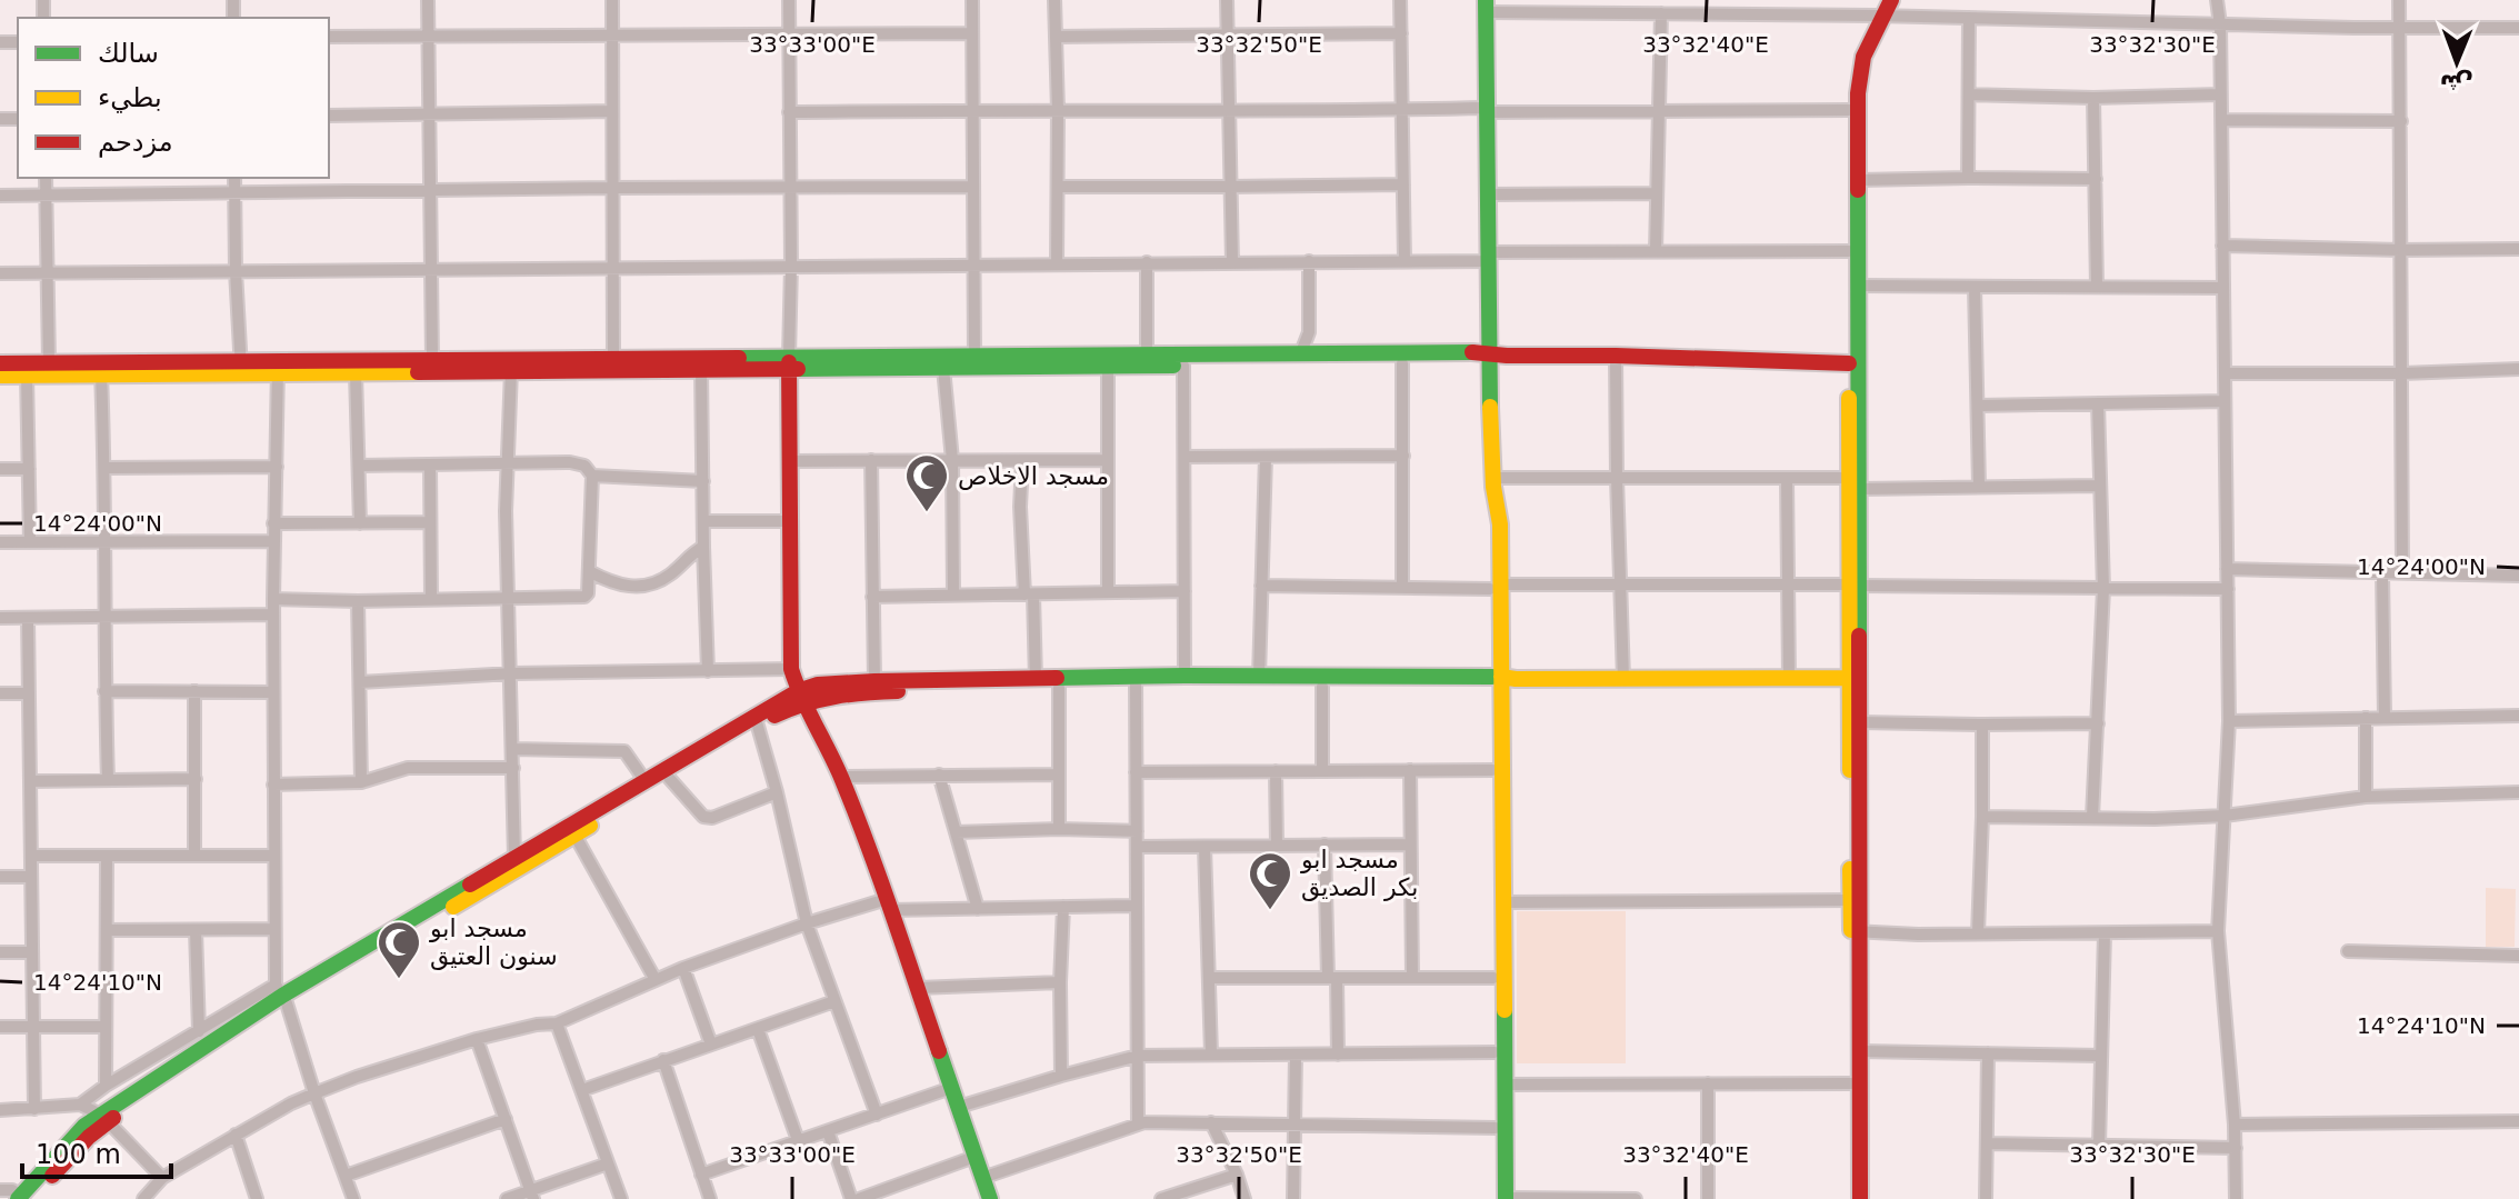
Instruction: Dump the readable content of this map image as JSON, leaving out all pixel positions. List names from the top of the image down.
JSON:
{
  "places": {
    "mosque": ["مسجد الاخلاص", "مسجد ابو بكر الصديق", "مسجد ابو سنون العتيق"]
  },
  "legend": ["سالك", "بطيء", "مزدحم"],
  "scale_bar": "100 m",
  "north": "bottom",
  "coordinates": [
    "33°33'00\"E",
    "33°32'50\"E",
    "33°32'40\"E",
    "33°32'30\"E",
    "14°24'00\"N",
    "14°24'10\"N"
  ]
}
